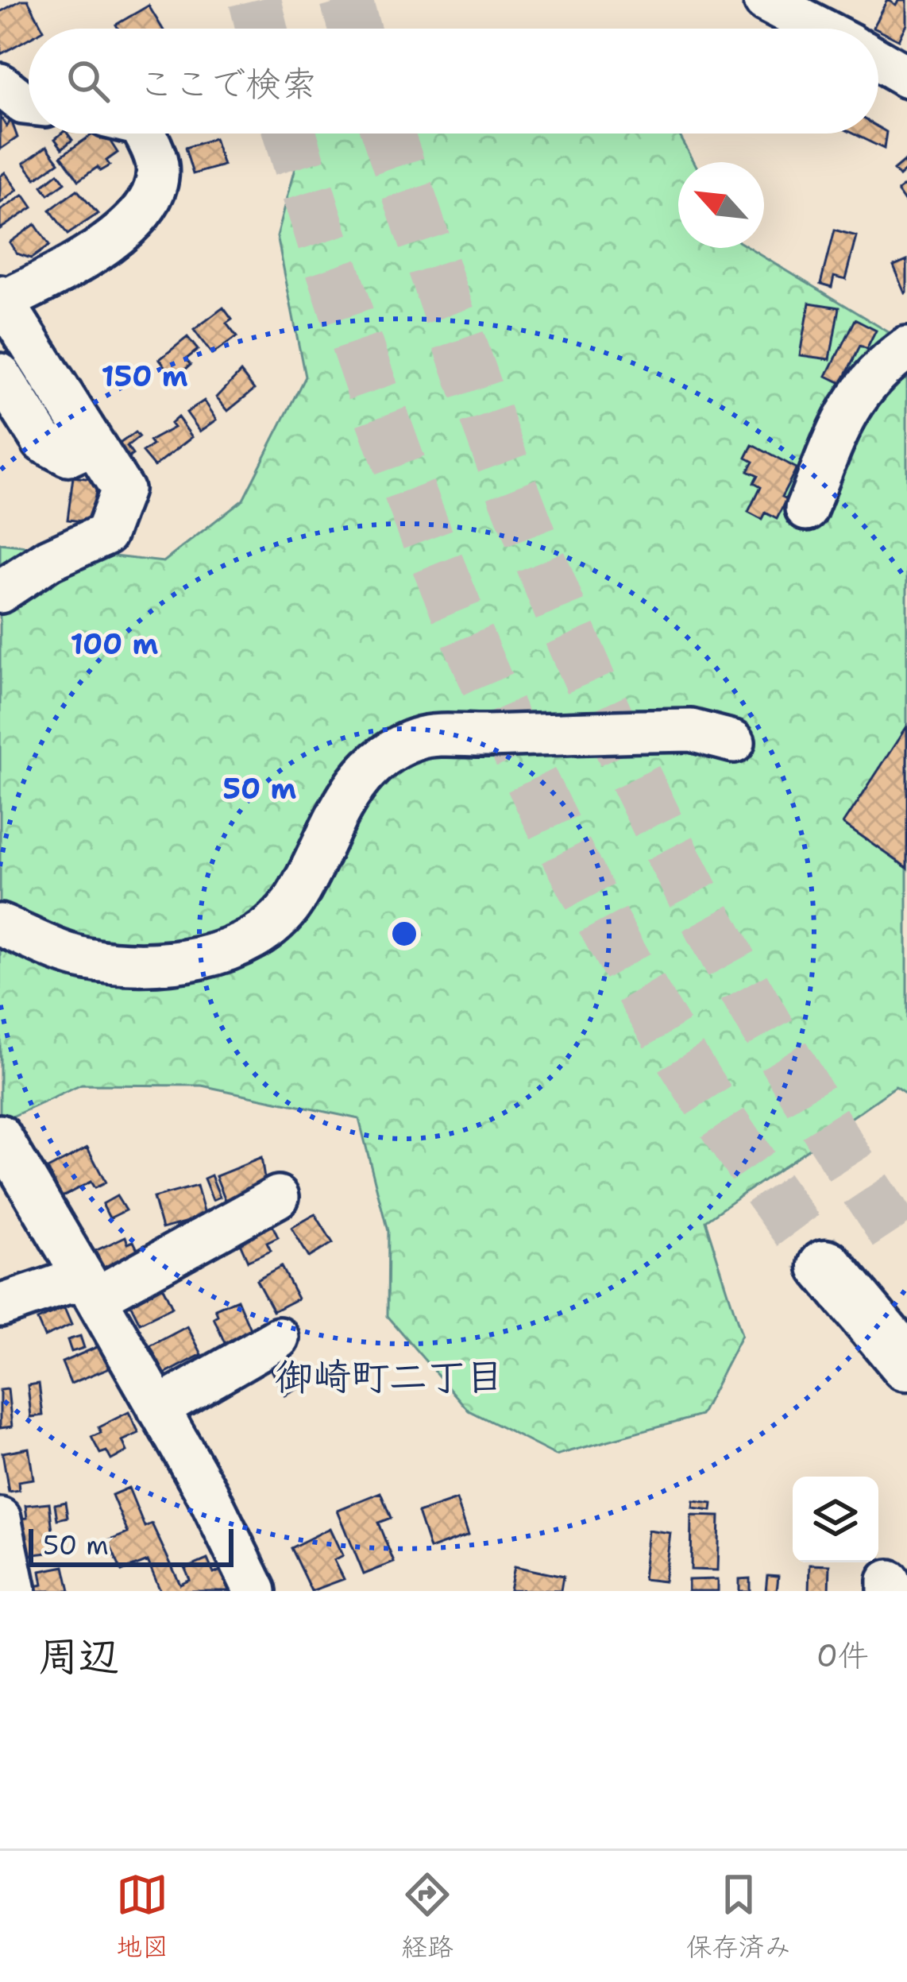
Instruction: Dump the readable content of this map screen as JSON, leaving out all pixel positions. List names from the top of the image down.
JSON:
{
  "districts": ["御崎町二丁目"],
  "scale_bar": "50 m",
  "north": "top left",
  "page": {
    "search": "ここで検索",
    "scale": "50 m",
    "heading": ["周辺", "0件"],
    "nav": ["地図", "経路", "保存済み"]
  },
  "rings": ["150 m", "100 m", "50 m"]
}
